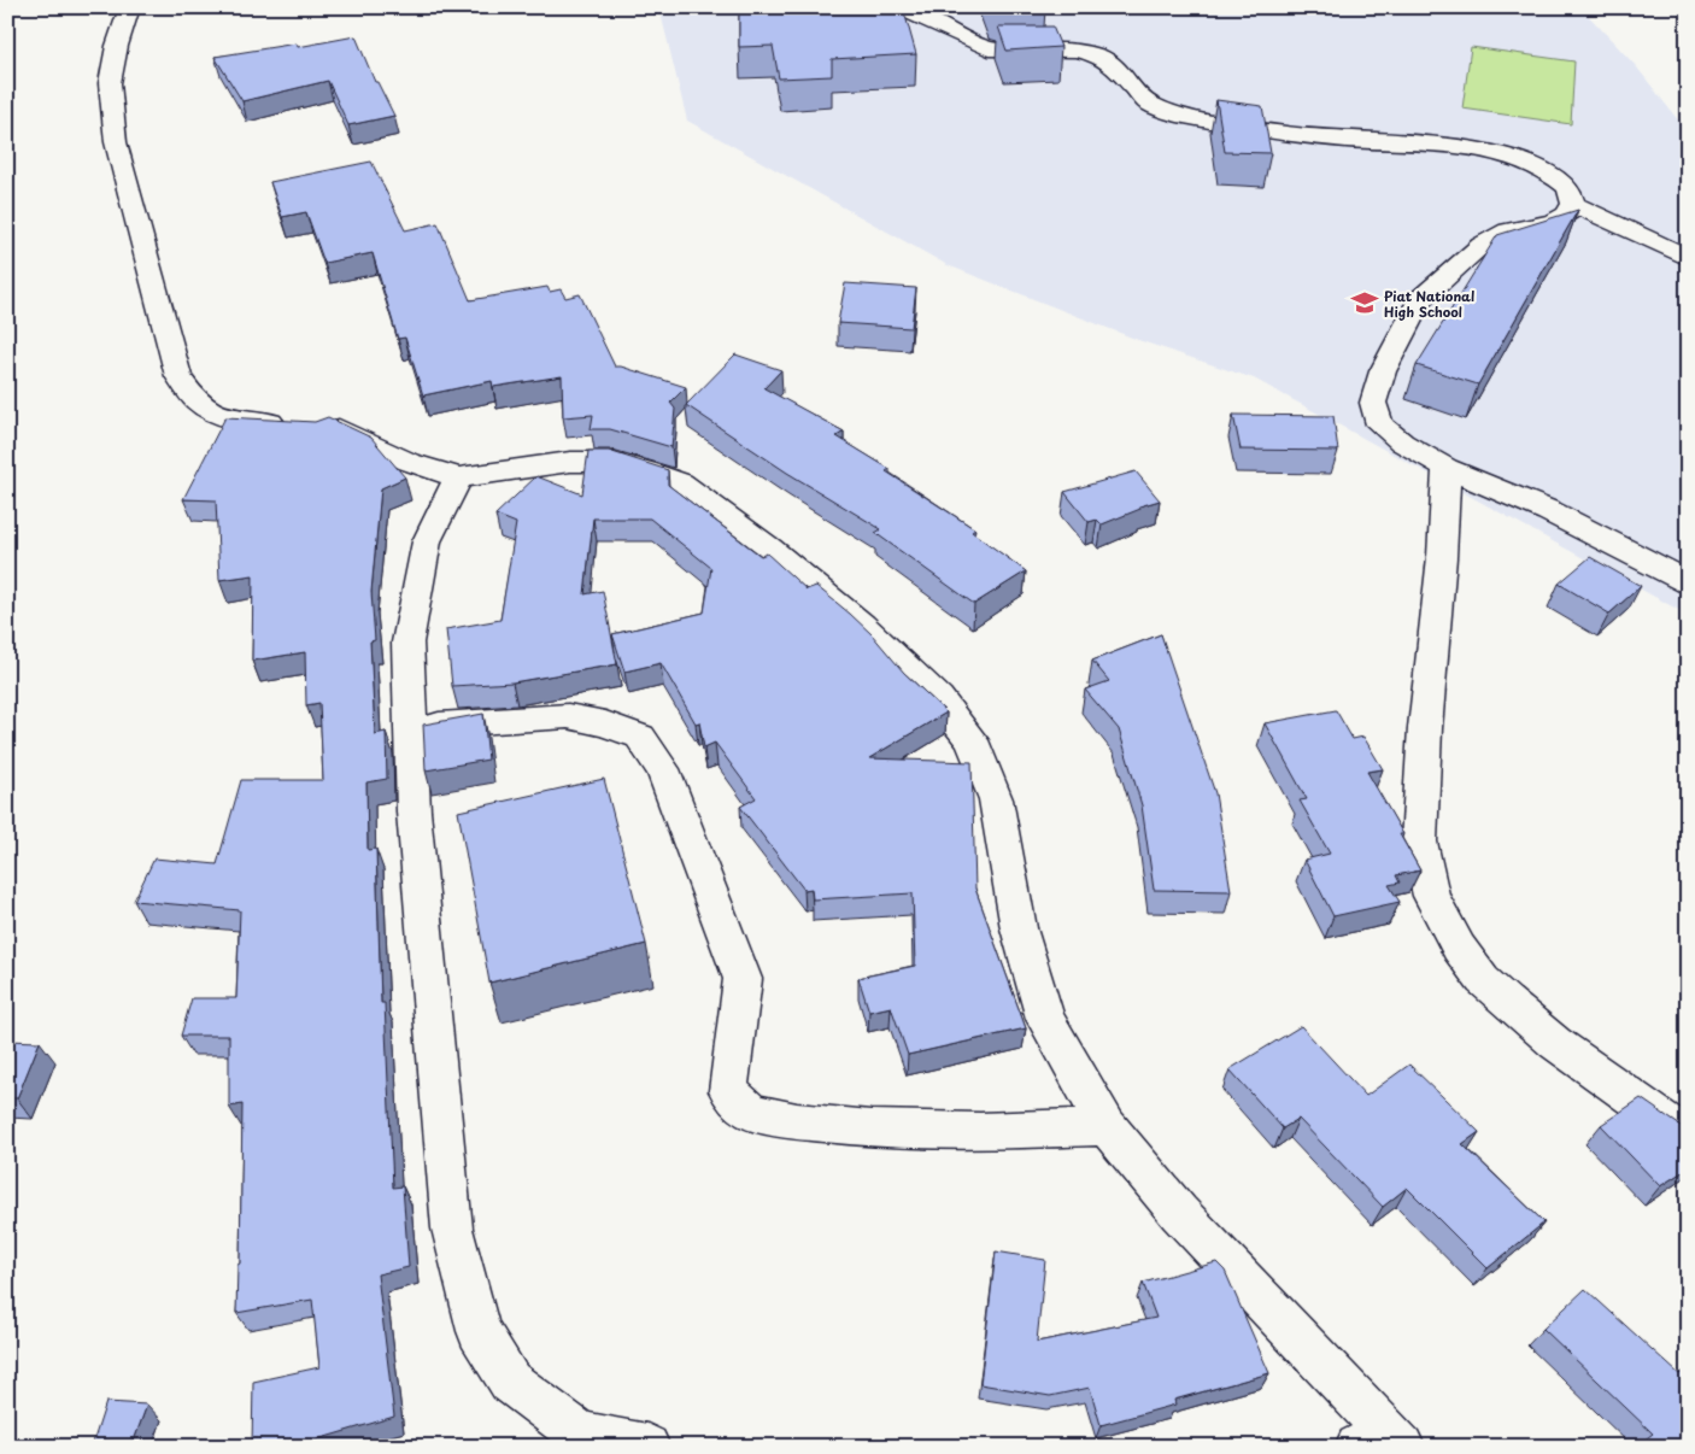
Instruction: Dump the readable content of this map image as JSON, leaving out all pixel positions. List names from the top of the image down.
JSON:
{
  "places": {
    "school or university": ["Piat National High School"]
  }
}
